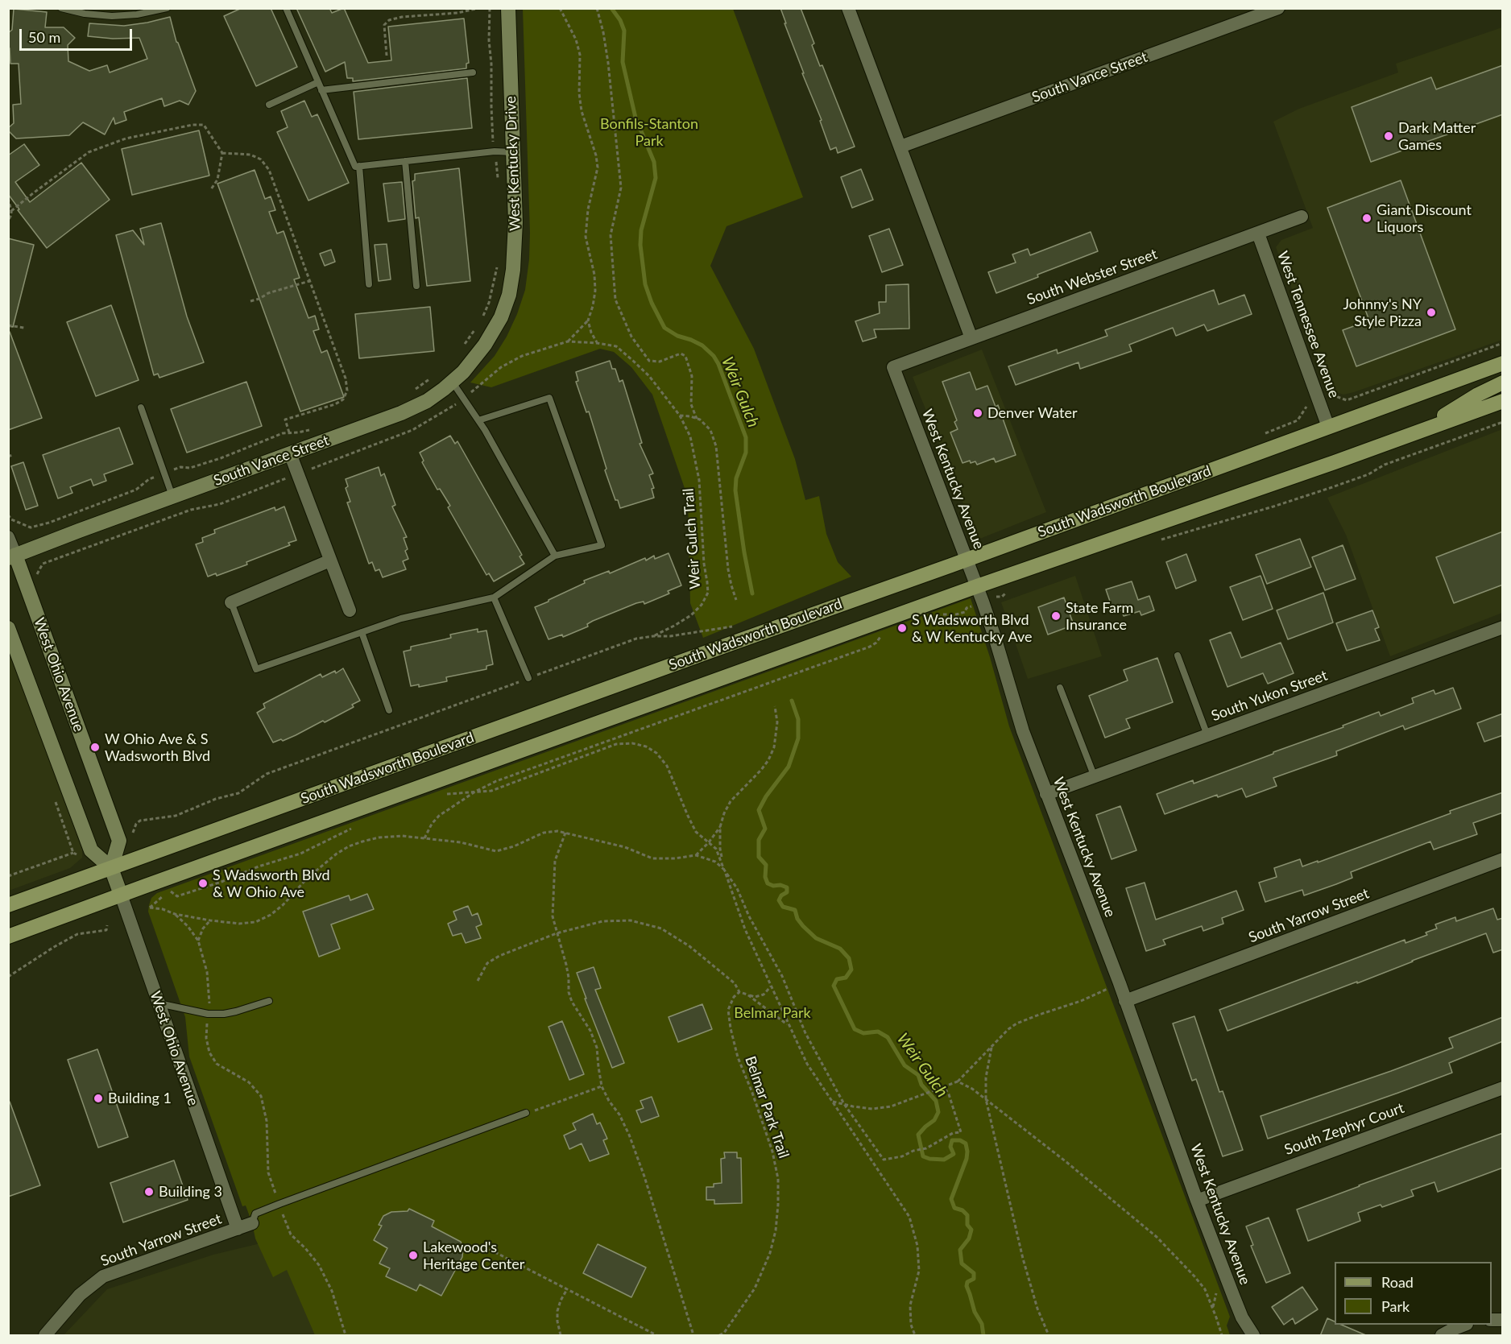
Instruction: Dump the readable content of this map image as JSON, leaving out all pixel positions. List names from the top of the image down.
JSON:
{
  "streets": {
    "main road": ["South Wadsworth Boulevard"],
    "street": [
      "South Vance Street",
      "West Kentucky Drive",
      "South Webster Street",
      "West Tennessee Avenue",
      "West Kentucky Avenue",
      "West Ohio Avenue",
      "South Yukon Street",
      "South Yarrow Street",
      "South Zephyr Court"
    ],
    "path": ["Weir Gulch Trail", "Belmar Park Trail"]
  },
  "crossings": [
    ["South Vance Street", "West Kentucky Drive"],
    ["South Vance Street", "West Ohio Avenue"],
    ["South Webster Street", "West Tennessee Avenue"],
    ["South Webster Street", "West Kentucky Avenue"],
    ["West Tennessee Avenue", "South Wadsworth Boulevard"],
    ["West Kentucky Avenue", "South Wadsworth Boulevard"],
    ["West Kentucky Avenue", "South Yukon Street"],
    ["West Kentucky Avenue", "South Yarrow Street"],
    ["West Kentucky Avenue", "South Zephyr Court"],
    ["South Wadsworth Boulevard", "West Ohio Avenue"],
    ["West Ohio Avenue", "South Yarrow Street"]
  ],
  "water": ["Weir Gulch"],
  "parks": ["Bonfils-Stanton Park", "Belmar Park"],
  "places": [
    "Dark Matter Games",
    "Giant Discount Liquors",
    "Johnny's NY Style Pizza",
    "Denver Water",
    "State Farm Insurance",
    "S Wadsworth Blvd & W Kentucky Ave",
    "W Ohio Ave & S Wadsworth Blvd",
    "S Wadsworth Blvd & W Ohio Ave",
    "Building 1",
    "Building 3",
    "Lakewood's Heritage Center"
  ],
  "legend": ["Road", "Park"],
  "scale_bar": "50 m"
}
